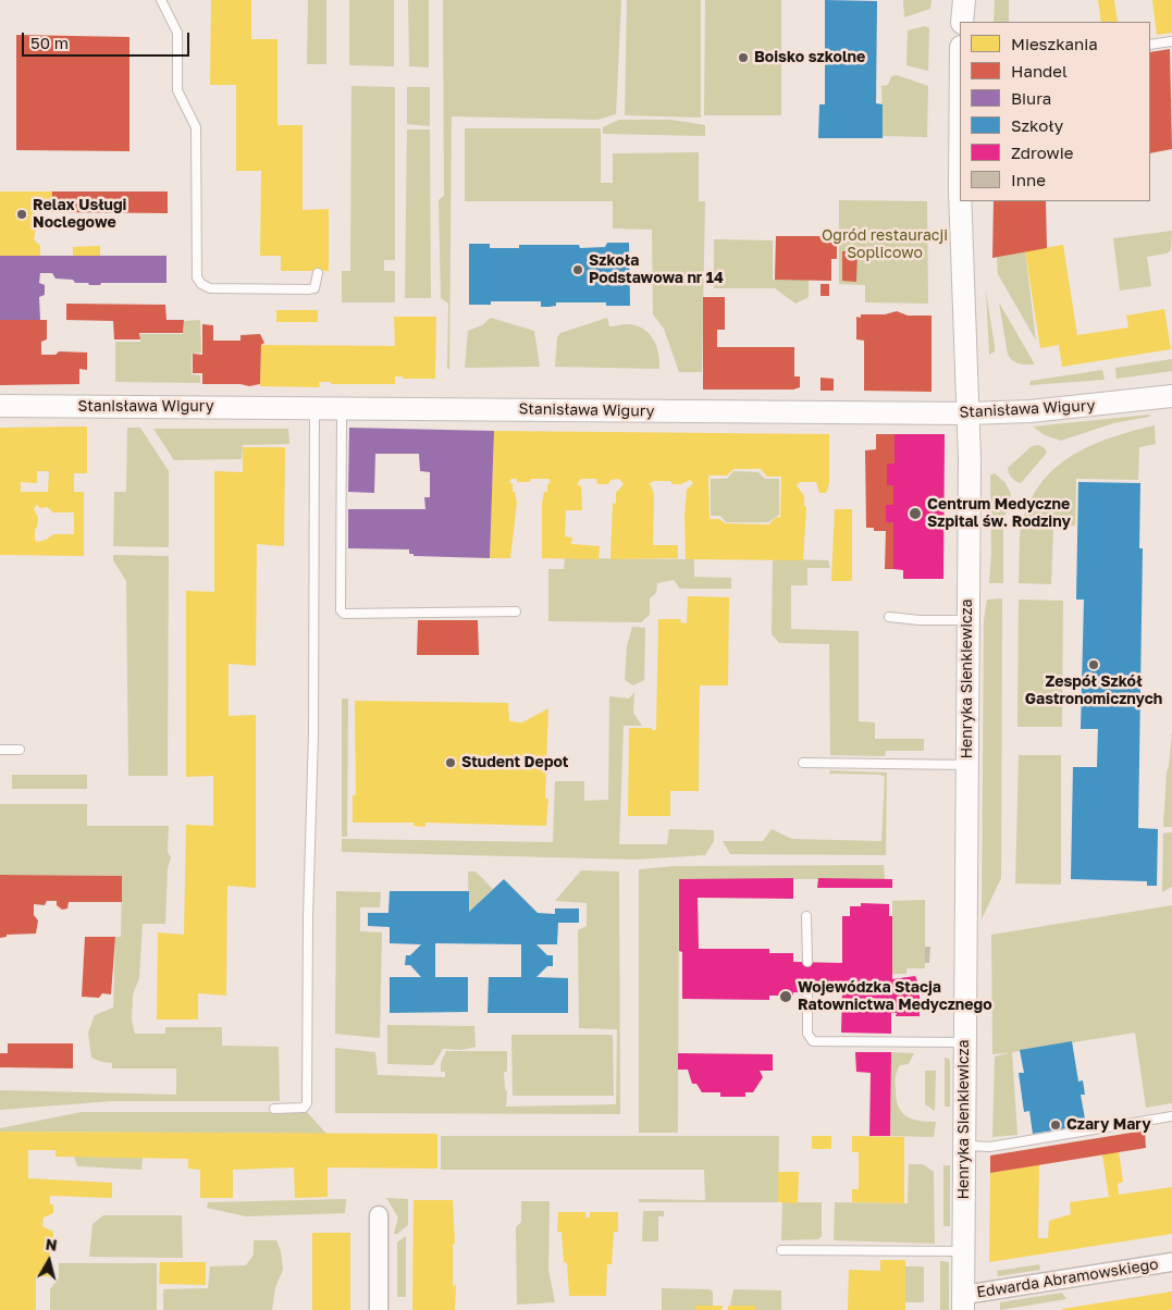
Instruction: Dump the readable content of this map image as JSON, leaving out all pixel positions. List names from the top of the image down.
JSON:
{
  "streets": {
    "street": ["Stanisława Wigury", "Henryka Sienkiewicza", "Edwarda Abramowskiego"]
  },
  "crossings": [
    ["Stanisława Wigury", "Henryka Sienkiewicza"],
    ["Henryka Sienkiewicza", "Edwarda Abramowskiego"]
  ],
  "parks": ["Ogród restauracji Soplicowo"],
  "places": [
    "Boisko szkolne",
    "Relax Usługi Noclegowe",
    "Szkoła Podstawowa nr 14",
    "Centrum Medyczne Szpital św. Rodziny",
    "Zespół Szkół Gastronomicznych",
    "Student Depot",
    "Wojewódzka Stacja Ratownictwa Medycznego",
    "Czary Mary"
  ],
  "legend": [
    "Mieszkania",
    "Handel",
    "Biura",
    "Szkoły",
    "Zdrowie",
    "Inne"
  ],
  "scale_bar": "50 m",
  "north": "top"
}
